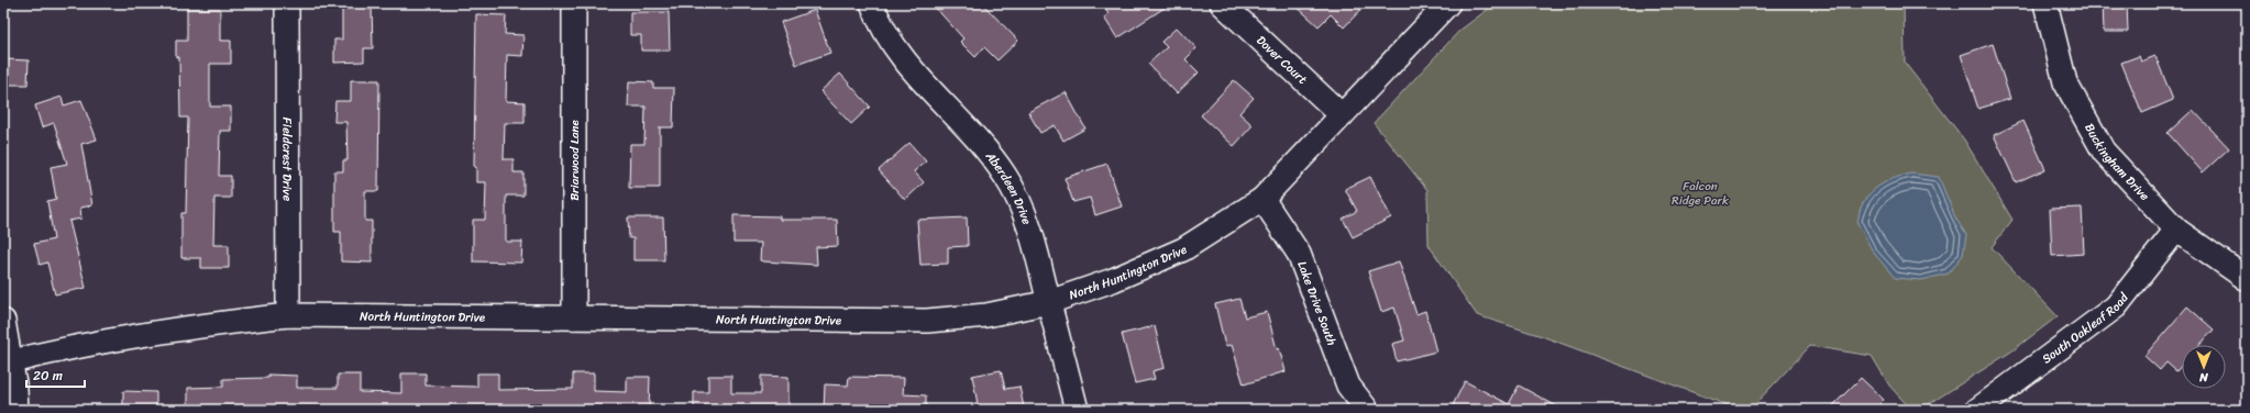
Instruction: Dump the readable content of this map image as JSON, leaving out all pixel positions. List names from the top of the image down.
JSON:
{
  "streets": {
    "street": [
      "Dover Court",
      "Fieldcrest Drive",
      "Briarwood Lane",
      "Buckingham Drive",
      "Aberdeen Drive",
      "North Huntington Drive",
      "Lake Drive South",
      "South Oakleaf Road"
    ]
  },
  "crossings": [
    ["Dover Court", "North Huntington Drive"],
    ["Fieldcrest Drive", "North Huntington Drive"],
    ["Briarwood Lane", "North Huntington Drive"],
    ["Buckingham Drive", "South Oakleaf Road"],
    ["Aberdeen Drive", "North Huntington Drive"],
    ["North Huntington Drive", "Lake Drive South"]
  ],
  "parks": ["Falcon Ridge Park"],
  "scale_bar": "20 m",
  "north": "bottom"
}
